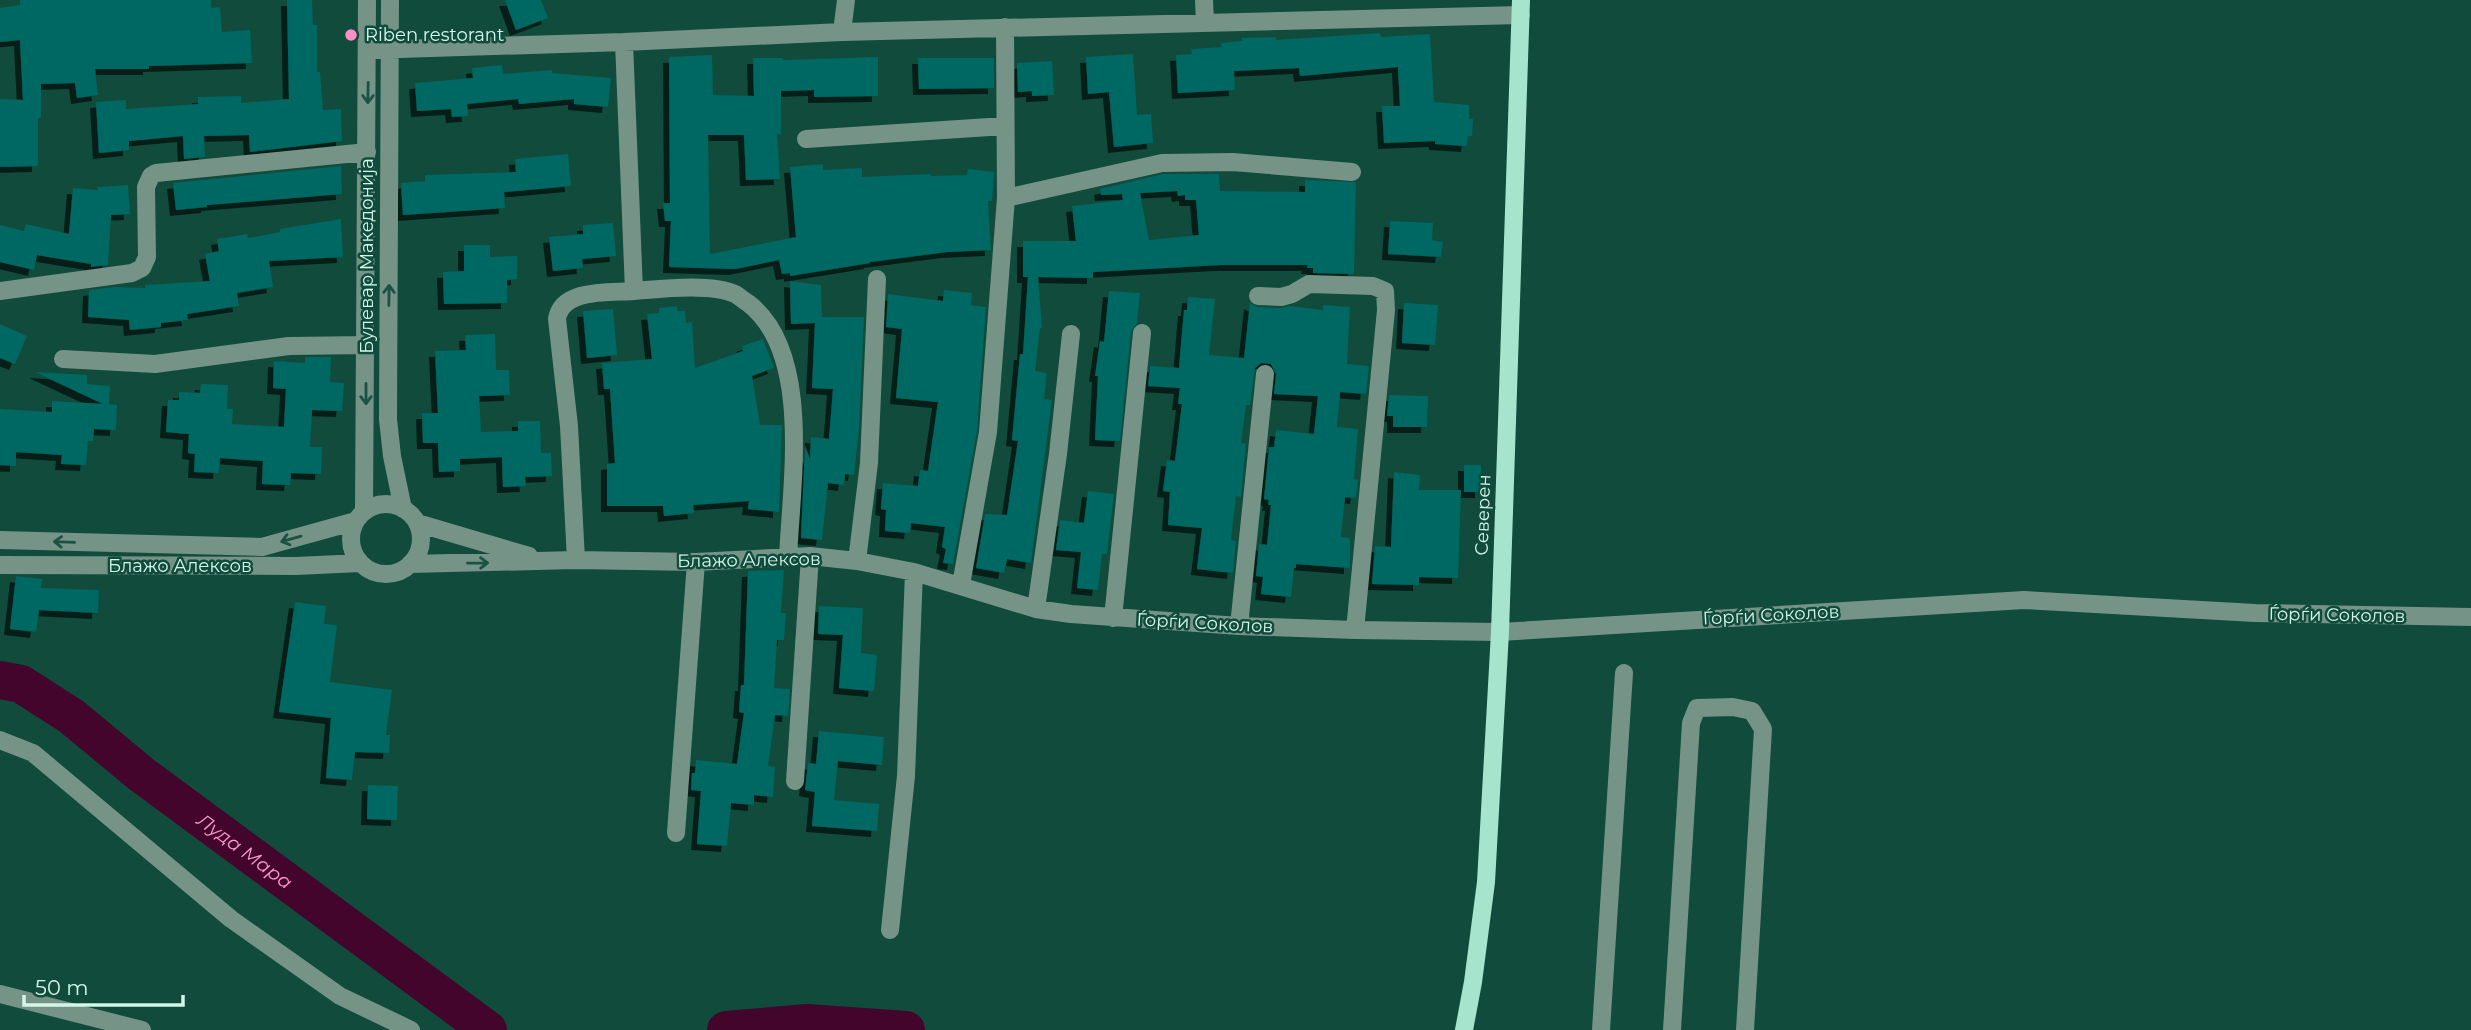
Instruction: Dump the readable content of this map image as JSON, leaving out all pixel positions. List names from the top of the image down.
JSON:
{
  "streets": {
    "main road": ["Северен"],
    "street": ["Булевар Македонија", "Блажо Алексов", "Ѓорѓи Соколов"]
  },
  "crossings": [
    ["Булевар Македонија", "Блажо Алексов"],
    ["Северен", "Ѓорѓи Соколов"],
    ["Блажо Алексов", "Ѓорѓи Соколов"]
  ],
  "water": ["Луда Мара"],
  "places": ["Riben restorant"],
  "scale_bar": "50 m"
}
